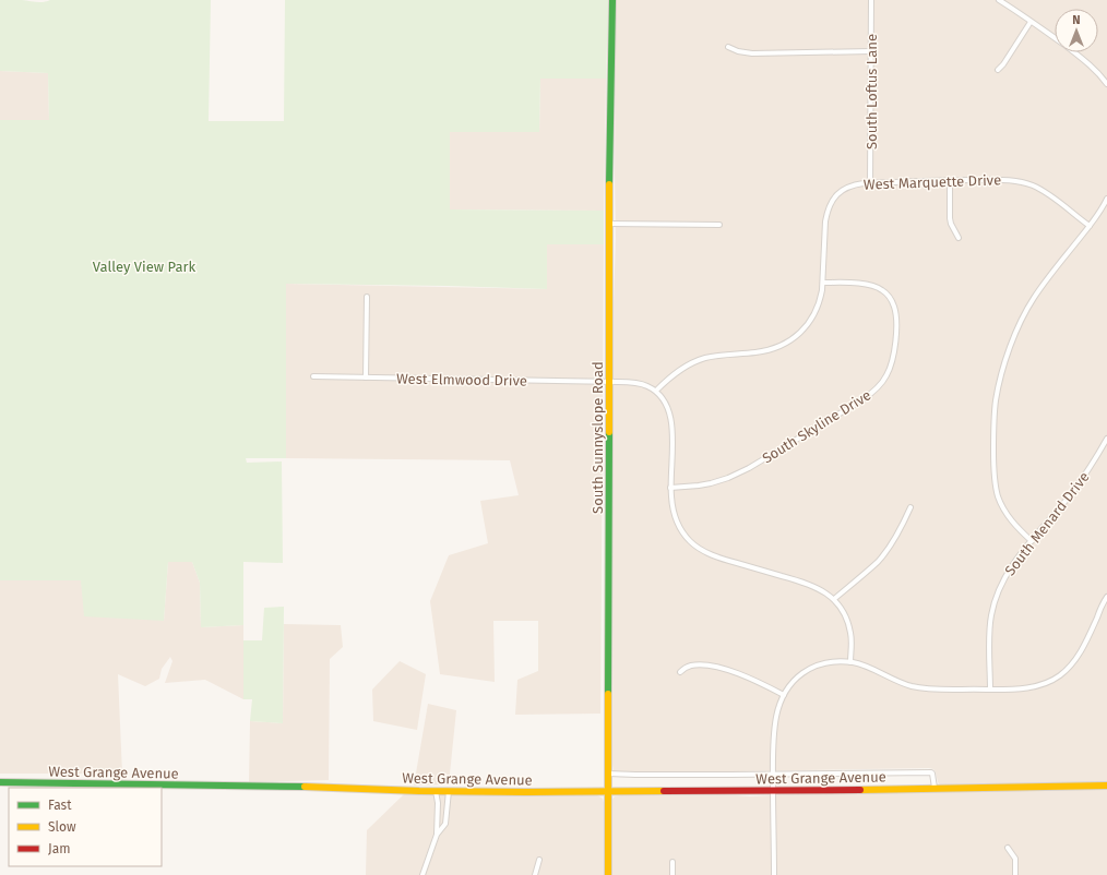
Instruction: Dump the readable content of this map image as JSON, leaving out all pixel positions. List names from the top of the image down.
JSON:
{
  "streets": {
    "street": [
      "South Loftus Lane",
      "West Marquette Drive",
      "West Elmwood Drive",
      "South Skyline Drive",
      "South Sunnyslope Road",
      "South Menard Drive",
      "West Grange Avenue"
    ]
  },
  "crossings": [
    ["South Loftus Lane", "West Marquette Drive"],
    ["West Marquette Drive", "West Elmwood Drive"],
    ["West Marquette Drive", "South Skyline Drive"],
    ["West Elmwood Drive", "South Sunnyslope Road"],
    ["South Sunnyslope Road", "West Grange Avenue"]
  ],
  "parks": ["Valley View Park"],
  "legend": ["Fast", "Slow", "Jam"],
  "north": "top"
}
